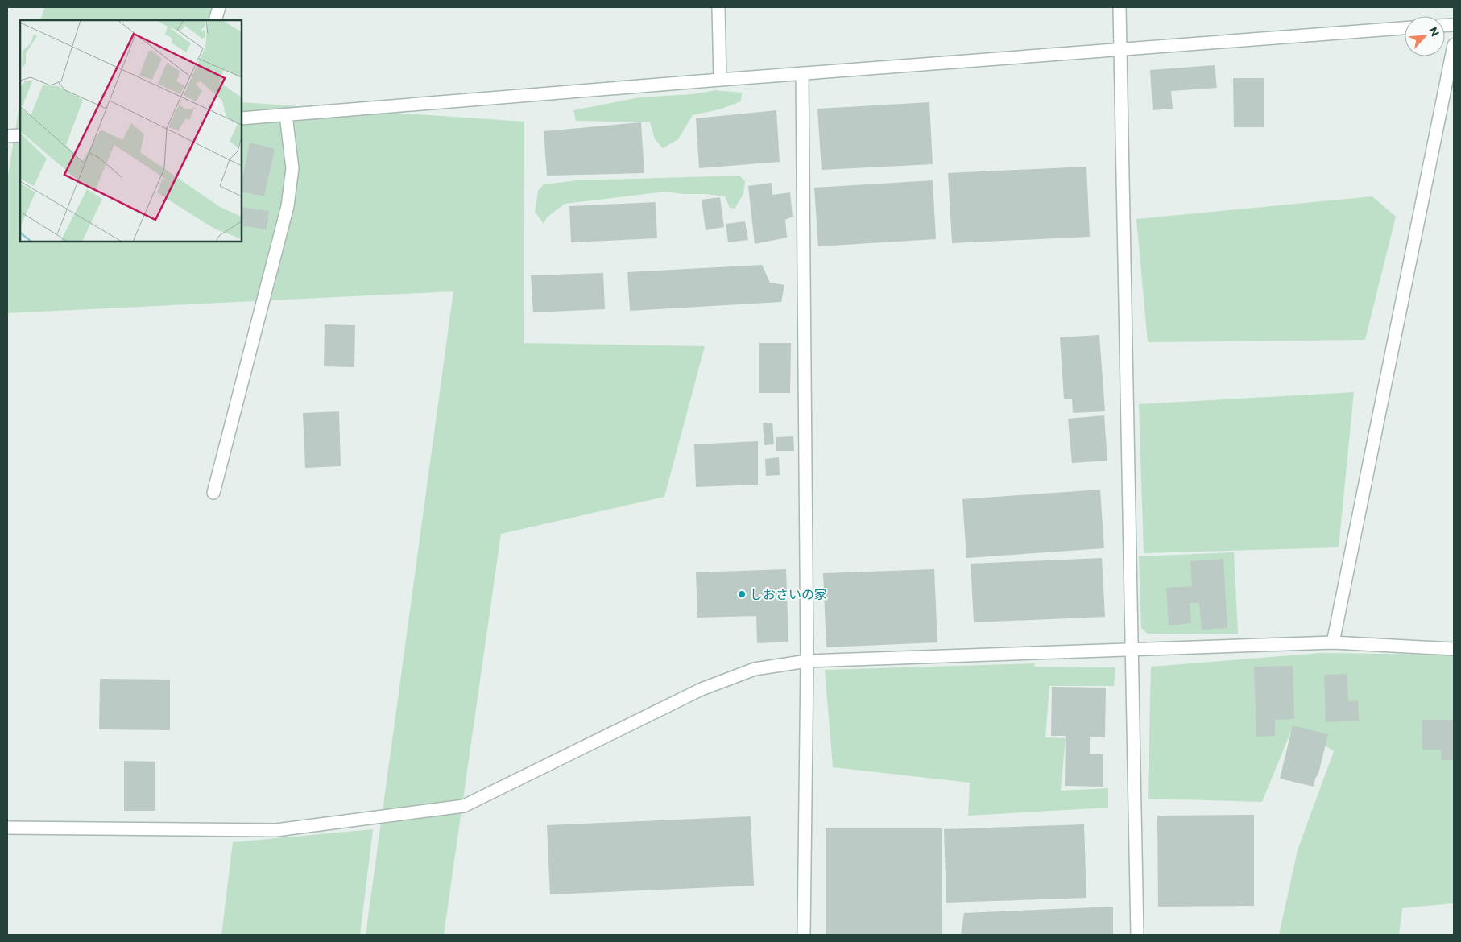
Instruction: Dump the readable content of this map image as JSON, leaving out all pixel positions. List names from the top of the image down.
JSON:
{
  "places": ["しおさいの家"],
  "north": "top right"
}
